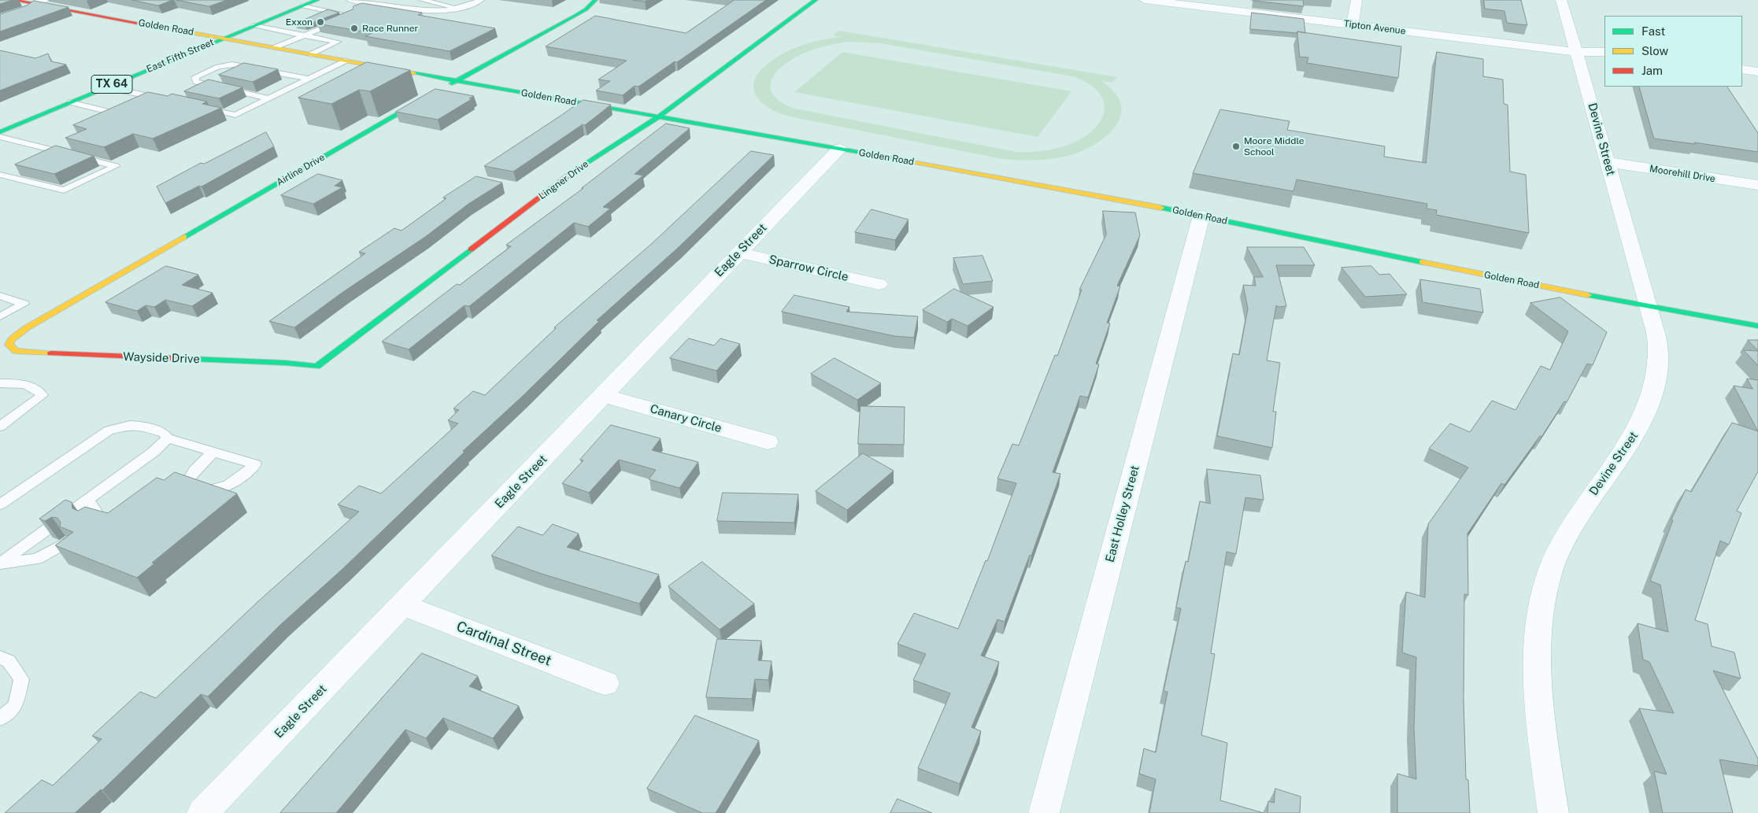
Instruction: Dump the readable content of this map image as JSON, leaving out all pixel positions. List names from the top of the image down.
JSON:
{
  "streets": {
    "street": [
      "Golden Road",
      "Tipton Avenue",
      "East Fifth Street",
      "TX 64",
      "Devine Street",
      "Airline Drive",
      "Moorehill Drive",
      "Lingner Drive",
      "Eagle Street",
      "Sparrow Circle",
      "Wayside Drive",
      "Canary Circle",
      "East Holley Street",
      "Cardinal Street"
    ]
  },
  "crossings": [
    ["Golden Road", "East Fifth Street"],
    ["Golden Road", "Devine Street"],
    ["Golden Road", "Lingner Drive"],
    ["Golden Road", "Eagle Street"],
    ["Golden Road", "East Holley Street"],
    ["Tipton Avenue", "Devine Street"],
    ["Devine Street", "Moorehill Drive"],
    ["Airline Drive", "Wayside Drive"],
    ["Lingner Drive", "Wayside Drive"],
    ["Eagle Street", "Sparrow Circle"],
    ["Eagle Street", "Canary Circle"],
    ["Eagle Street", "Cardinal Street"]
  ],
  "places": ["Exxon", "Race Runner", "Moore Middle School"],
  "legend": ["Fast", "Slow", "Jam"]
}
